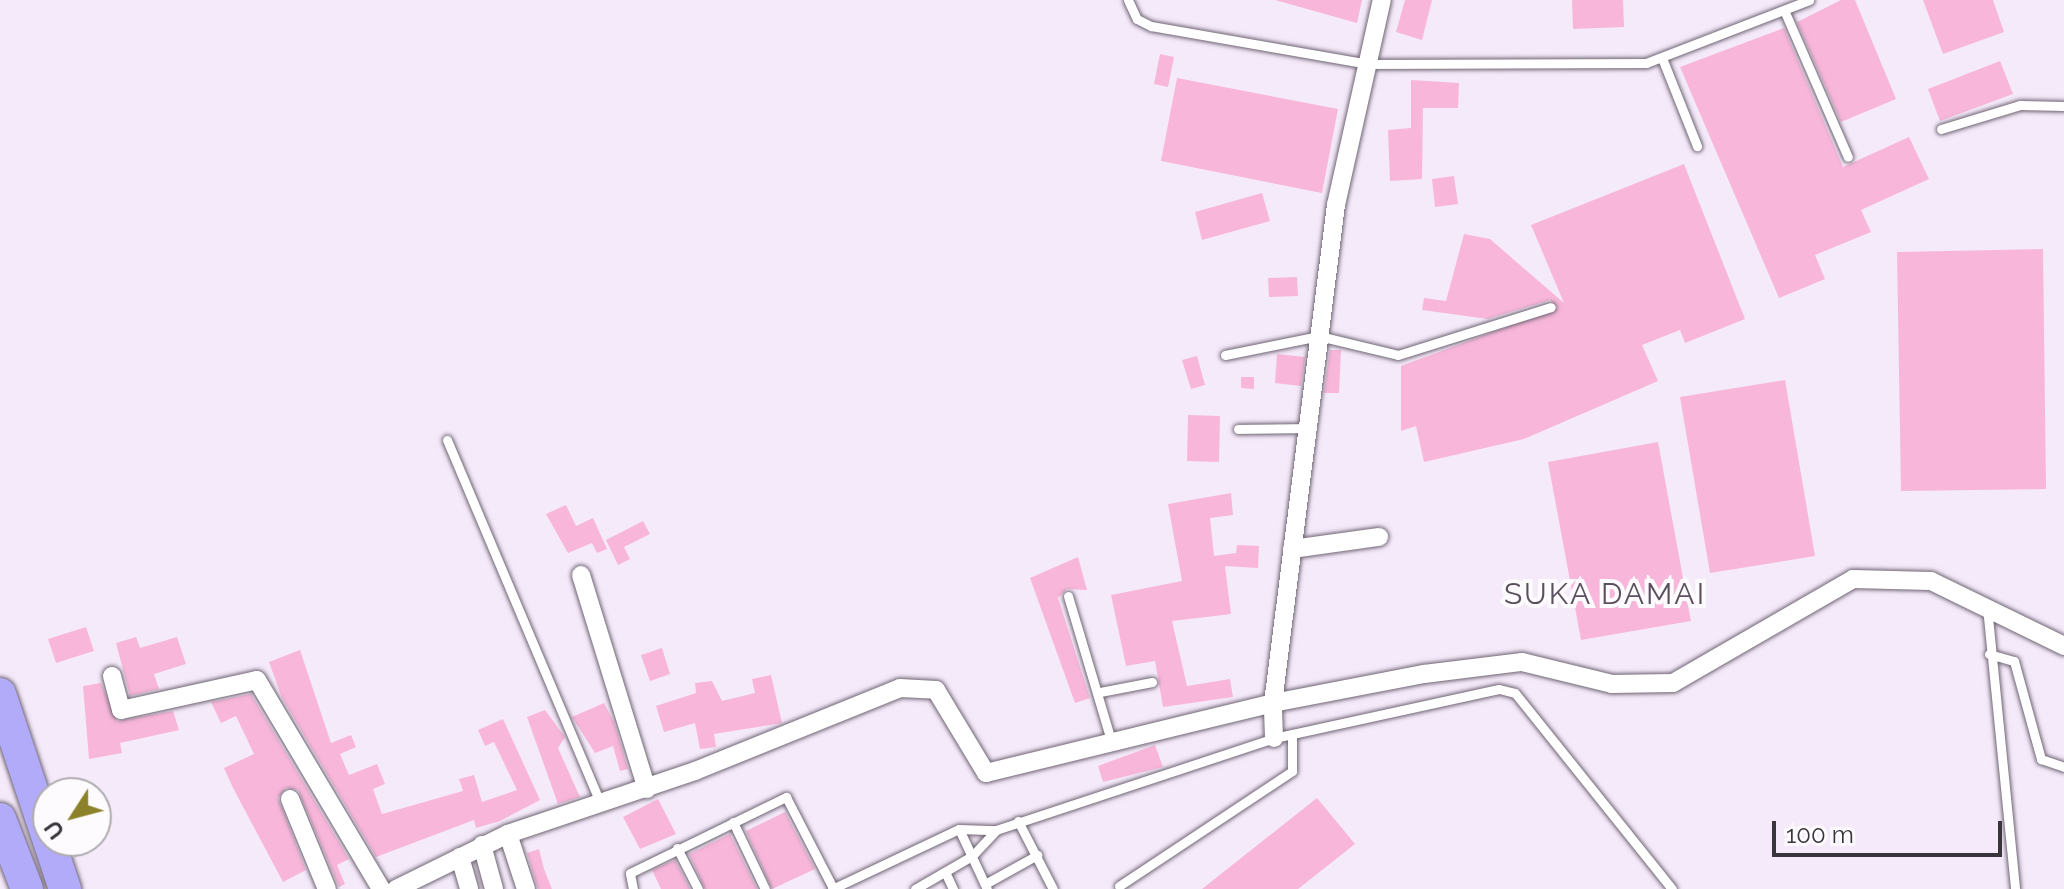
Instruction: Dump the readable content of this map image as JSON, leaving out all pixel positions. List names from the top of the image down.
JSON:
{
  "districts": ["SUKA DAMAI"],
  "scale_bar": "100 m",
  "north": "bottom left"
}
